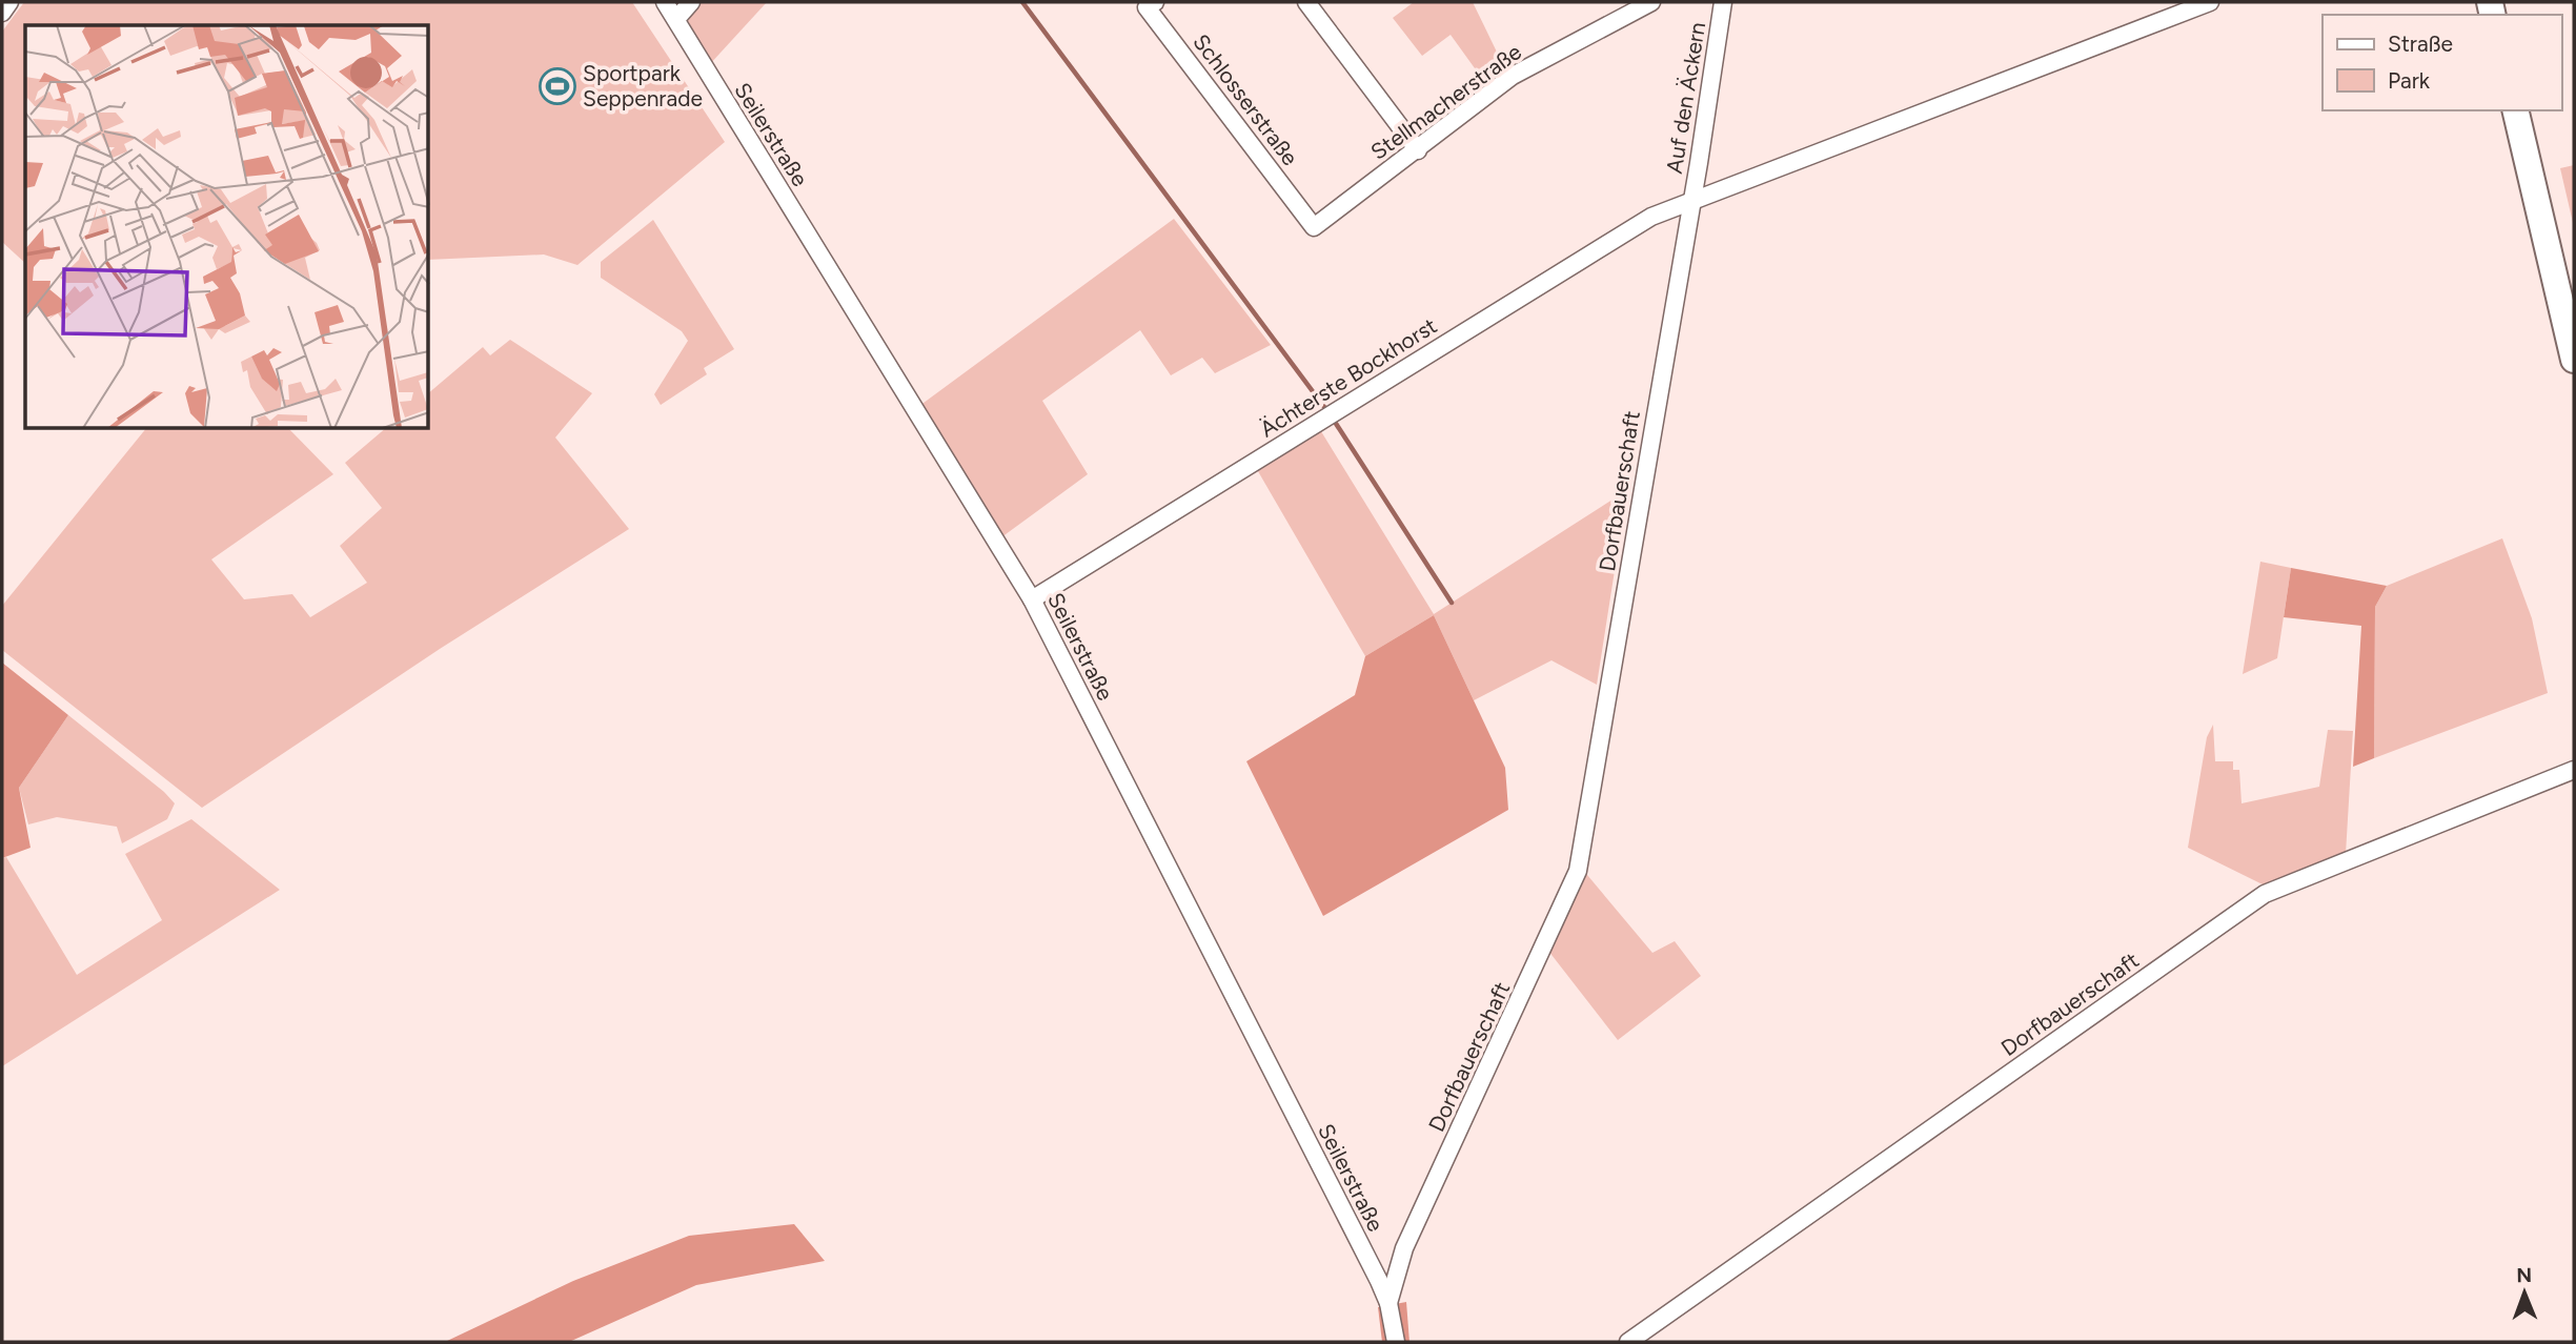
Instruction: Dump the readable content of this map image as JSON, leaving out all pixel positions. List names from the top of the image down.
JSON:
{
  "streets": {
    "street": [
      "Auf den Äckern",
      "Schlosserstraße",
      "Stellmacherstraße",
      "Seilerstraße",
      "Ächterste Bockhorst",
      "Dorfbauerschaft"
    ]
  },
  "crossings": [
    ["Auf den Äckern", "Ächterste Bockhorst"],
    ["Auf den Äckern", "Dorfbauerschaft"],
    ["Schlosserstraße", "Stellmacherstraße"],
    ["Seilerstraße", "Ächterste Bockhorst"],
    ["Seilerstraße", "Dorfbauerschaft"],
    ["Ächterste Bockhorst", "Dorfbauerschaft"]
  ],
  "places": {
    "sports": ["Sportpark Seppenrade"]
  },
  "legend": ["Straße", "Park"],
  "north": "top"
}
